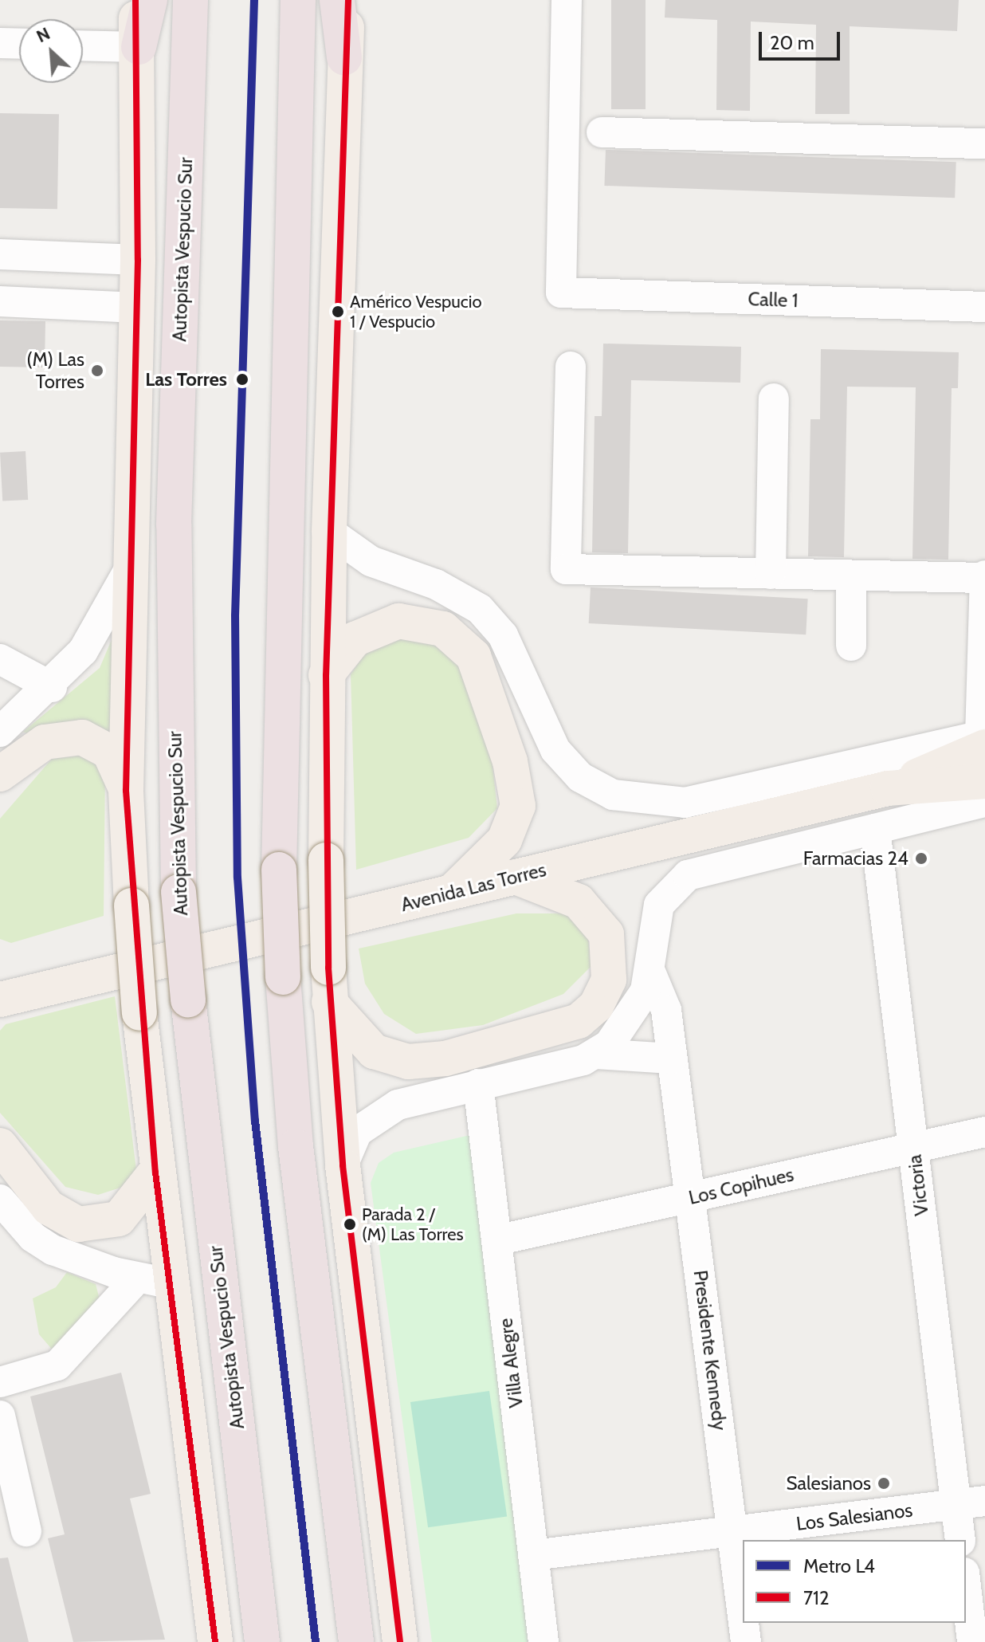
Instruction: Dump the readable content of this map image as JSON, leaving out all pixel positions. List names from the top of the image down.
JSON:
{
  "streets": {
    "highway": ["Autopista Vespucio Sur"],
    "main road": ["Avenida Las Torres"],
    "street": [
      "Calle 1",
      "Victoria",
      "Los Copihues",
      "Presidente Kennedy",
      "Villa Alegre",
      "Los Salesianos"
    ]
  },
  "crossings": [
    ["Victoria", "Los Copihues"],
    ["Victoria", "Los Salesianos"],
    ["Los Copihues", "Presidente Kennedy"],
    ["Los Copihues", "Villa Alegre"],
    ["Presidente Kennedy", "Los Salesianos"],
    ["Villa Alegre", "Los Salesianos"]
  ],
  "places": [
    "Américo Vespucio 1 / Vespucio",
    "(M) Las Torres",
    "Las Torres",
    "Farmacias 24",
    "Parada 2 / (M) Las Torres",
    "Salesianos"
  ],
  "lines": ["metro line L4", "transit line 712"],
  "legend": ["Metro L4", "712"],
  "scale_bar": "20 m",
  "north": "top left"
}
